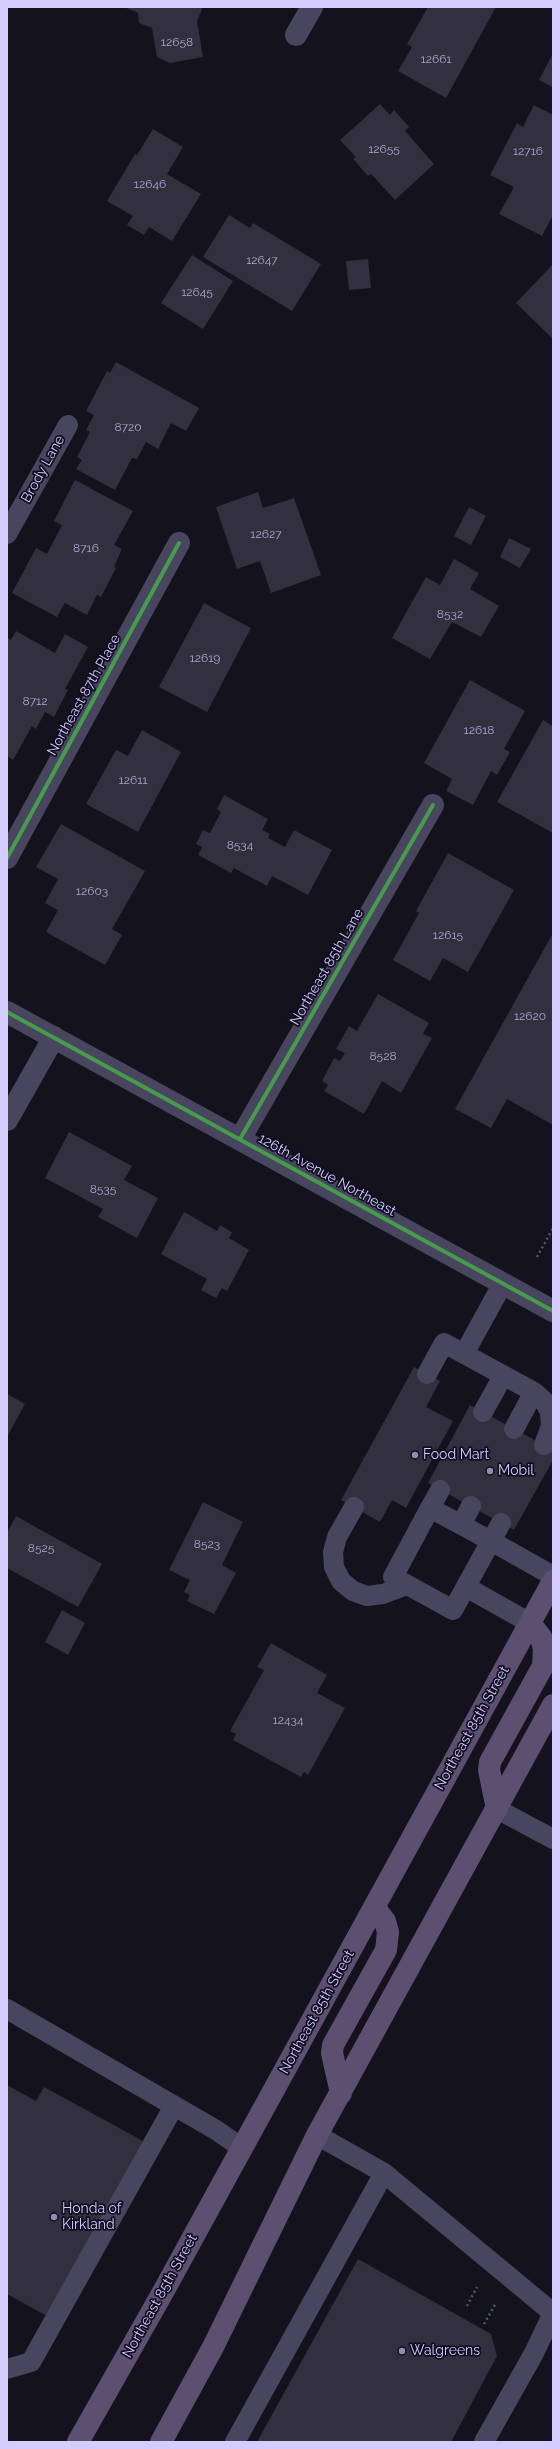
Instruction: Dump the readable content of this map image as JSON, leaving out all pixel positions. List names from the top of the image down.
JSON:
{
  "streets": {
    "main road": ["Northeast 85th Street"],
    "street": ["Northeast 87th Place", "Northeast 85th Lane", "126th Avenue Northeast"],
    "lane": ["Brody Lane"]
  },
  "crossings": [
    ["Northeast 85th Lane", "126th Avenue Northeast"]
  ],
  "places": [
    "Food Mart",
    "Mobil",
    "Honda of Kirkland",
    "Walgreens"
  ],
  "house_numbers": [
    "12658",
    "12661",
    "12655",
    "12716",
    "12646",
    "12647",
    "12645",
    "8720",
    "12627",
    "8716",
    "8532",
    "12619",
    "8712",
    "12618",
    "12611",
    "8534",
    "12603",
    "12615",
    "12620",
    "8528",
    "8535",
    "8523",
    "8525",
    "12434"
  ]
}
